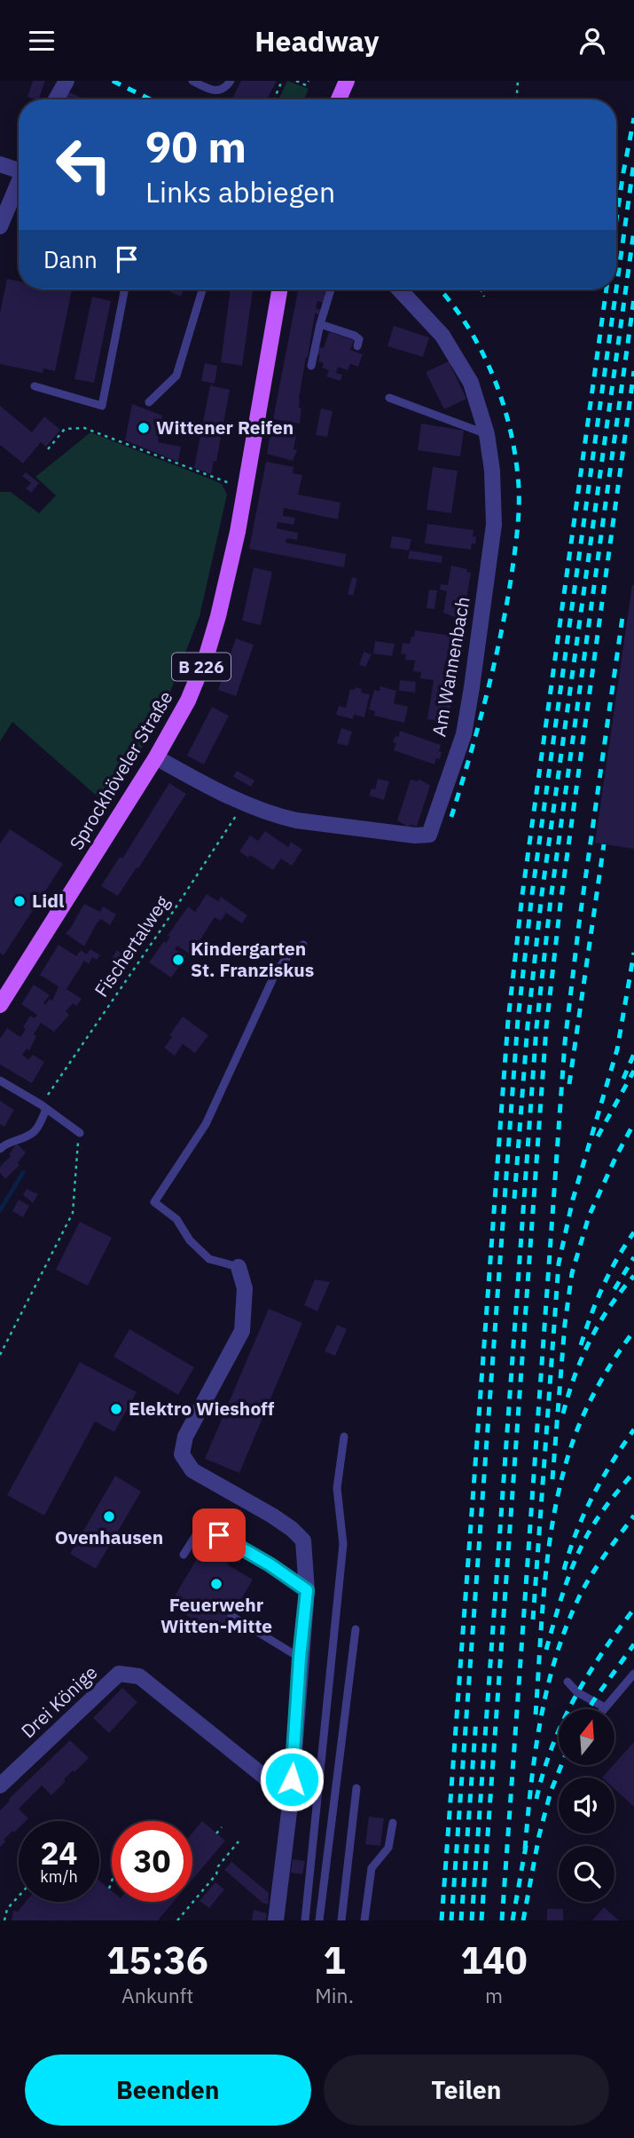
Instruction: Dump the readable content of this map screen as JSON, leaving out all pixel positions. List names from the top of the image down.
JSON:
{
  "streets": {
    "main road": ["B 226", "Sprockhöveler Straße"],
    "street": ["Am Wannenbach", "Drei Könige"],
    "path": ["Fischertalweg"]
  },
  "crossings": [
    ["Am Wannenbach", "Sprockhöveler Straße"],
    ["Am Wannenbach", "Fischertalweg"]
  ],
  "places": [
    "Wittener Reifen",
    "Lidl",
    "Kindergarten St. Franziskus",
    "Elektro Wieshoff",
    "Ovenhausen",
    "Feuerwehr Witten-Mitte"
  ],
  "north": "top",
  "page": {
    "header": "Headway",
    "turn": ["90 m", "Links abbiegen"],
    "then": "Dann",
    "speed": "24 km/h",
    "limit": "30",
    "eta": [
      "15:36",
      "Ankunft",
      "1",
      "Min.",
      "140",
      "m"
    ],
    "buttons": ["Beenden", "Teilen"]
  }
}
